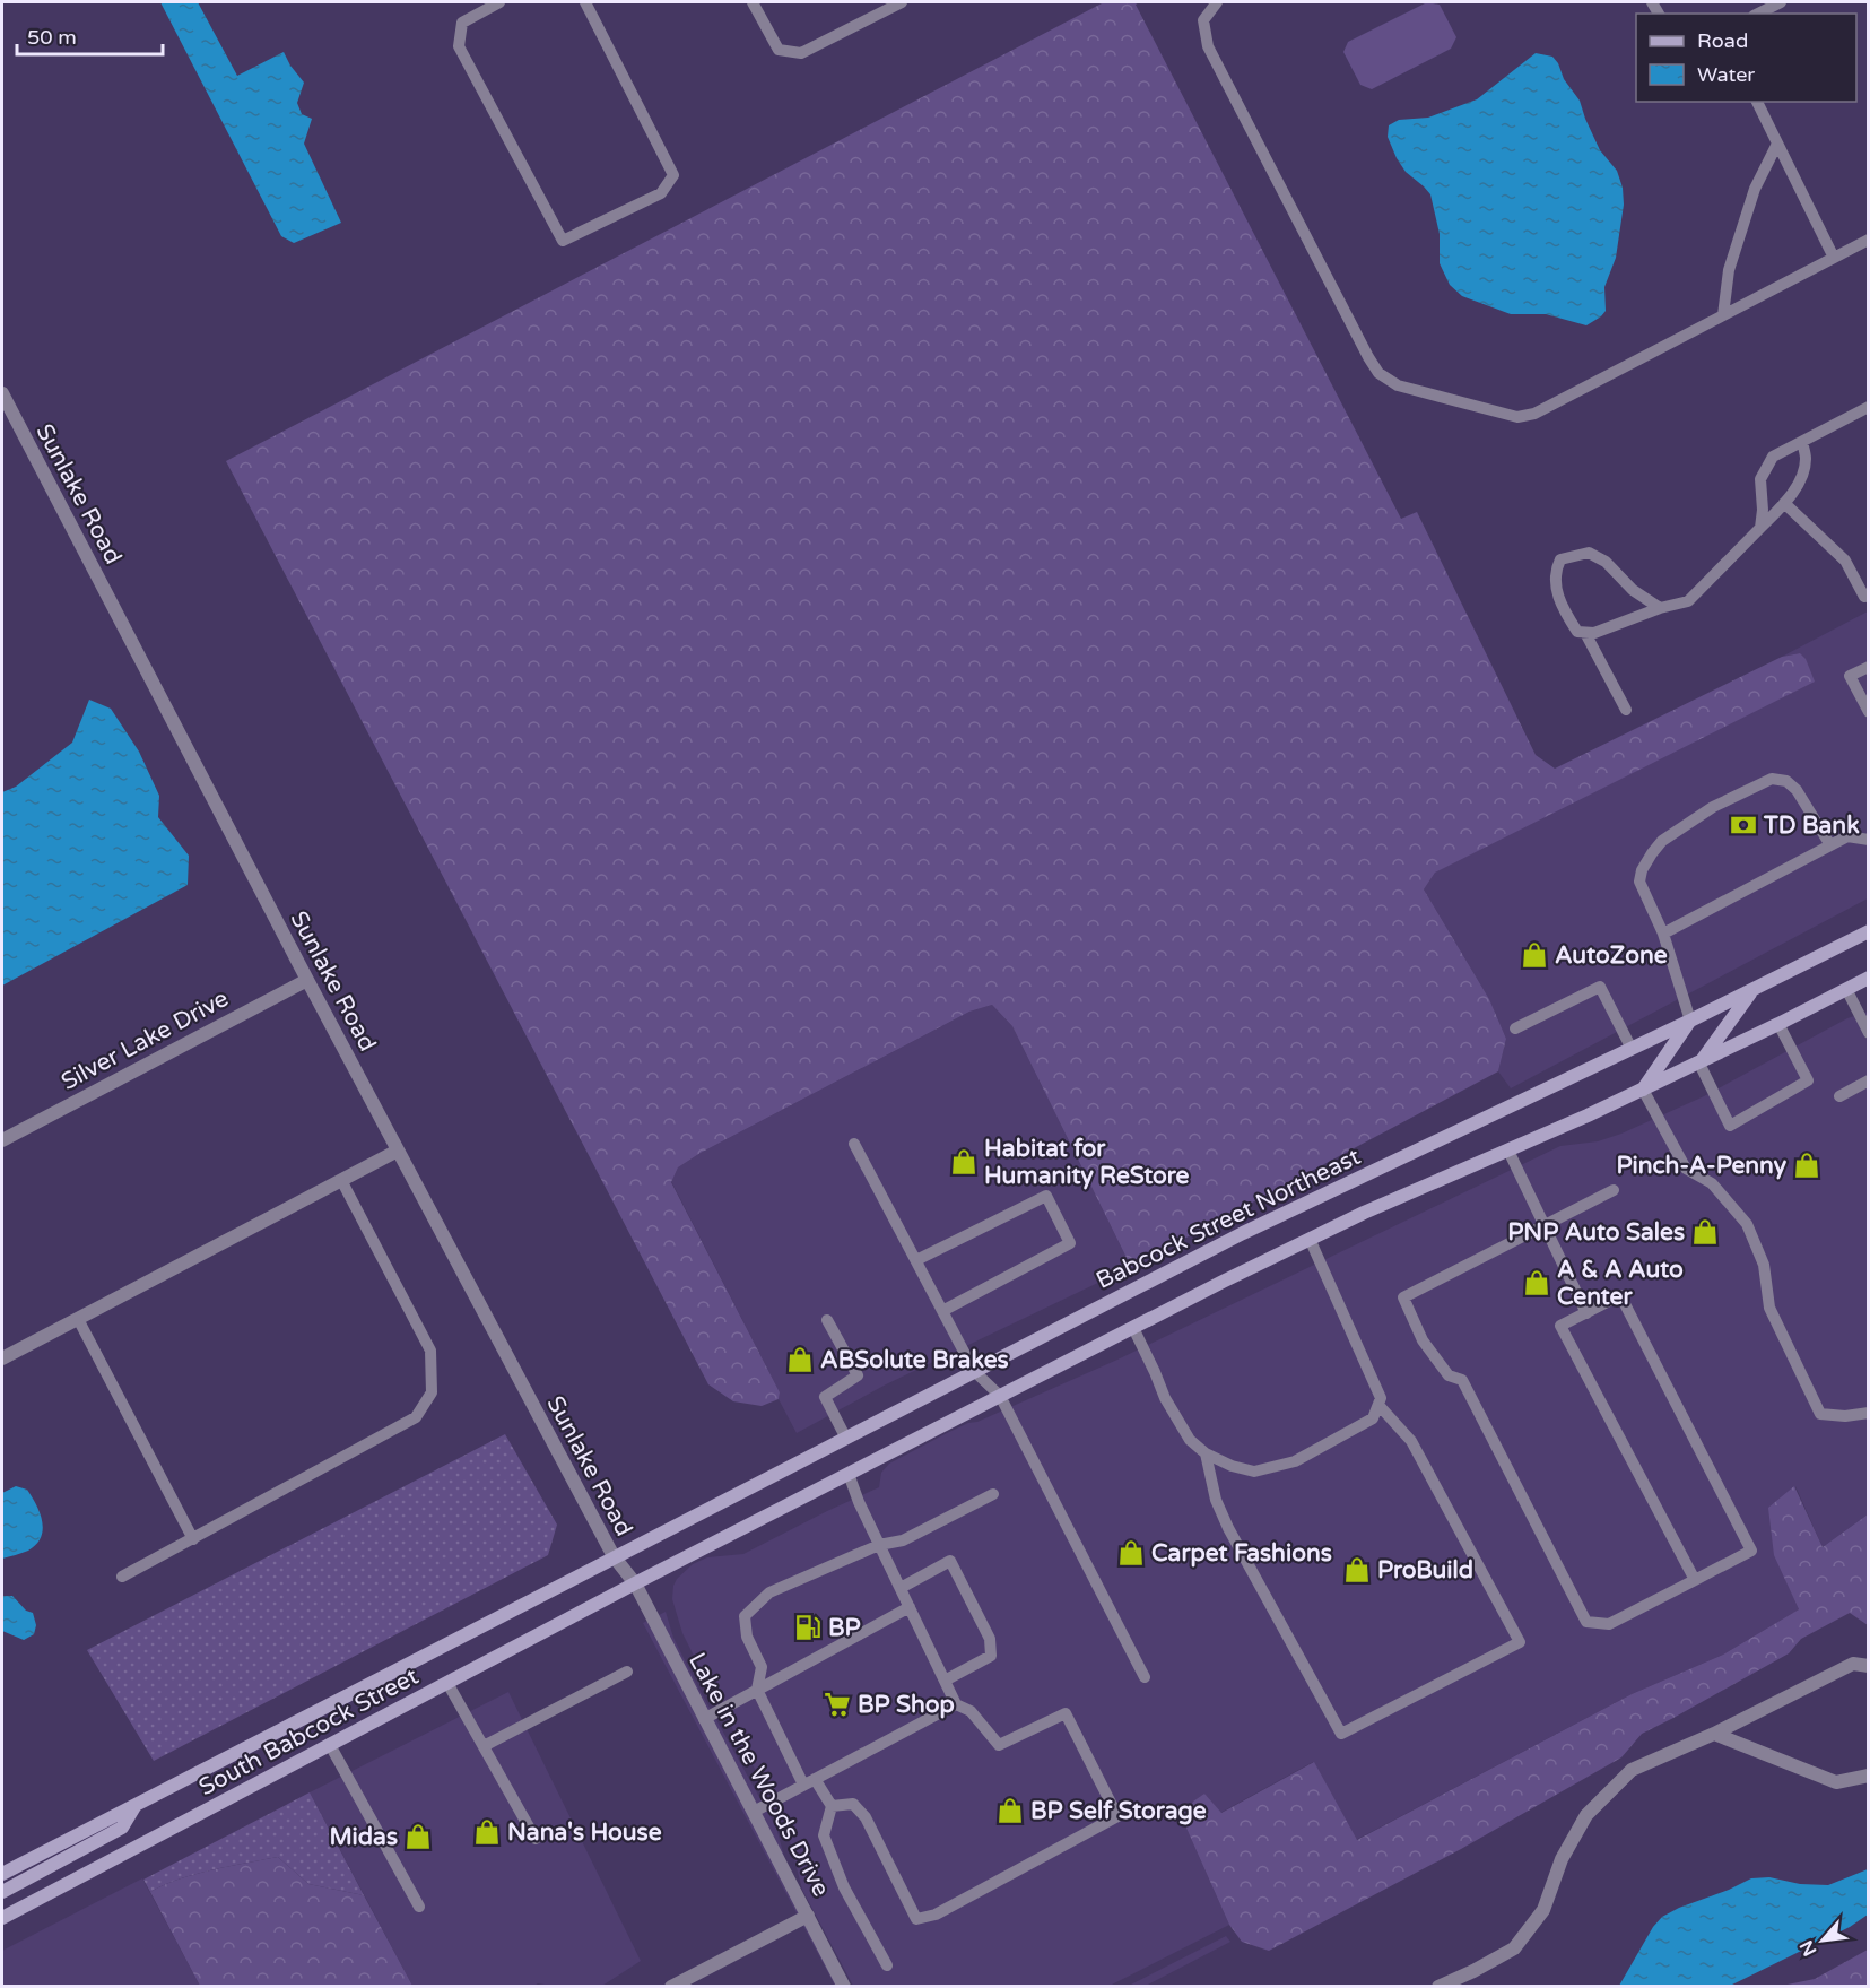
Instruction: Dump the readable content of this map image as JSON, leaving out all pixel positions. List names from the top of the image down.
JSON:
{
  "streets": {
    "main road": ["Babcock Street Northeast", "South Babcock Street"],
    "street": ["Sunlake Road", "Silver Lake Drive", "Lake in the Woods Drive"]
  },
  "crossings": [
    ["Sunlake Road", "Silver Lake Drive"],
    ["Sunlake Road", "Babcock Street Northeast"],
    ["Sunlake Road", "South Babcock Street"],
    ["Sunlake Road", "Lake in the Woods Drive"],
    ["Babcock Street Northeast", "South Babcock Street"],
    ["South Babcock Street", "Lake in the Woods Drive"]
  ],
  "places": {
    "bank": ["TD Bank"],
    "shop": [
      "AutoZone",
      "Habitat for Humanity ReStore",
      "Pinch-A-Penny",
      "PNP Auto Sales",
      "A & A Auto Center",
      "ABSolute Brakes",
      "Carpet Fashions",
      "ProBuild",
      "BP Self Storage",
      "Nana's House",
      "Midas"
    ],
    "fuel station": ["BP"],
    "supermarket": ["BP Shop"]
  },
  "legend": ["Road", "Water"],
  "scale_bar": "50 m",
  "north": "bottom left"
}
